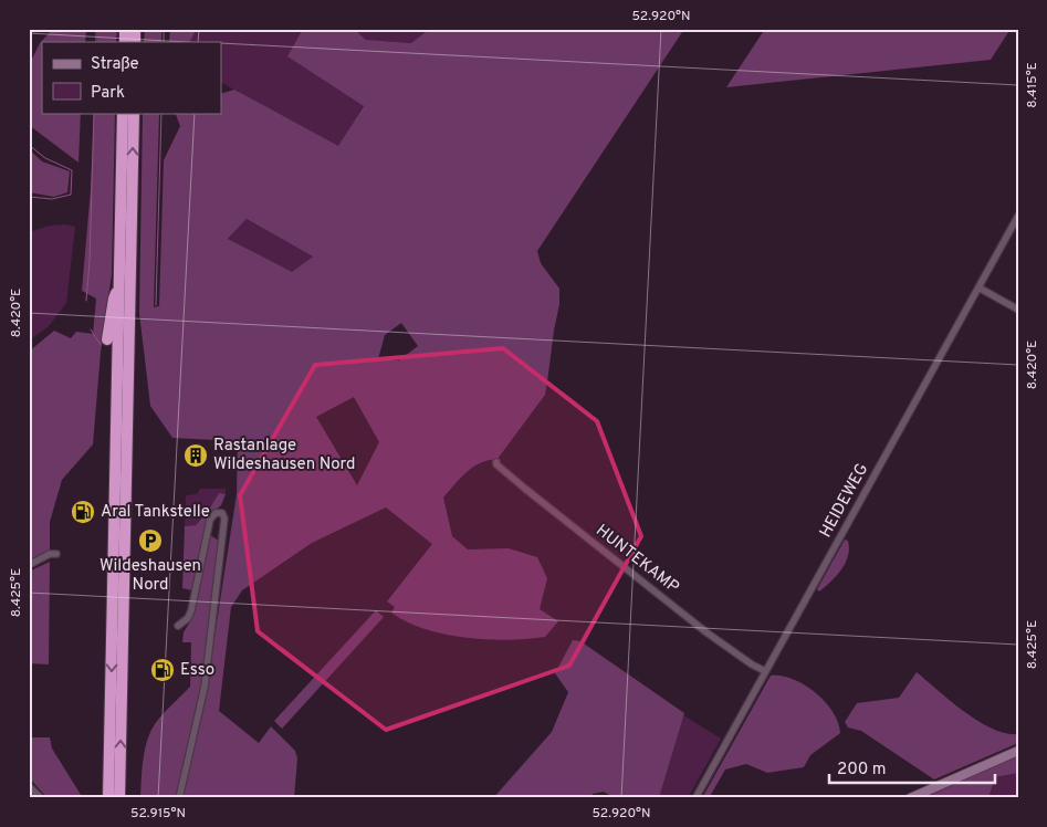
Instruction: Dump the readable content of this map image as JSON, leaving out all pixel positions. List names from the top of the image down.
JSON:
{
  "streets": {
    "street": ["HEIDEWEG", "HUNTEKAMP"]
  },
  "crossings": [
    ["HEIDEWEG", "HUNTEKAMP"]
  ],
  "places": {
    "building": ["Rastanlage Wildeshausen Nord"],
    "fuel station": ["Aral Tankstelle", "Esso"],
    "parking": ["Wildeshausen Nord"]
  },
  "legend": ["Straße", "Park"],
  "scale_bar": "200 m",
  "coordinates": [
    "52.920°N",
    "8.415°E",
    "8.420°E",
    "8.425°E",
    "52.915°N"
  ]
}
